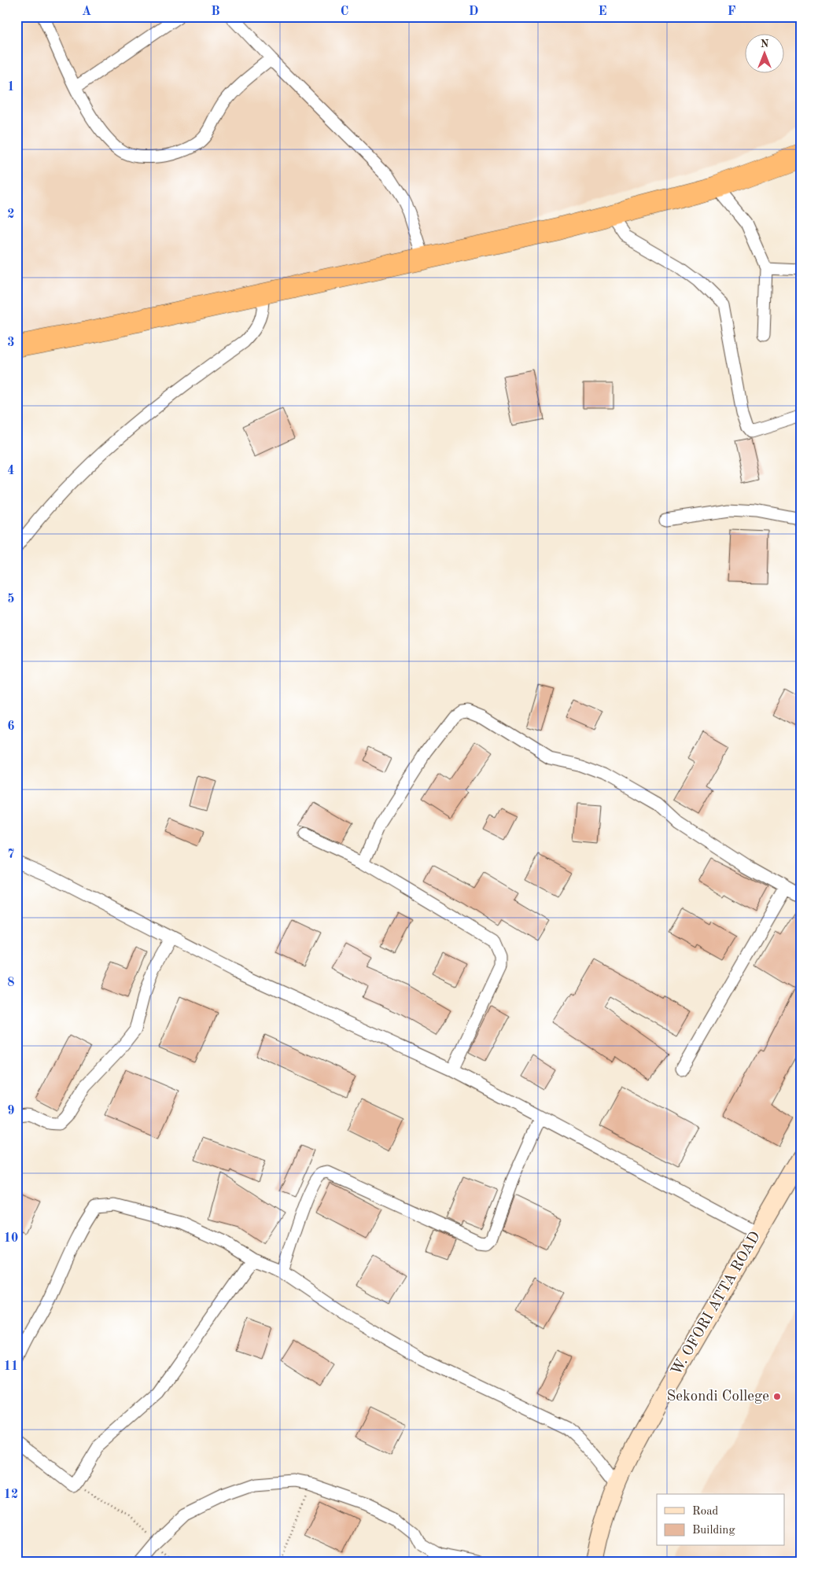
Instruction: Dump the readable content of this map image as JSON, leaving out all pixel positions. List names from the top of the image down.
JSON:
{
  "streets": {
    "main road": ["W. OFORI ATTA ROAD"]
  },
  "places": ["Sekondi College"],
  "legend": ["Road", "Building"],
  "north": "top",
  "grid": {
    "columns": [
      "A",
      "B",
      "C",
      "D",
      "E",
      "F"
    ],
    "rows": [
      "1",
      "2",
      "3",
      "4",
      "5",
      "6",
      "7",
      "8",
      "9",
      "10",
      "11",
      "12"
    ]
  }
}
